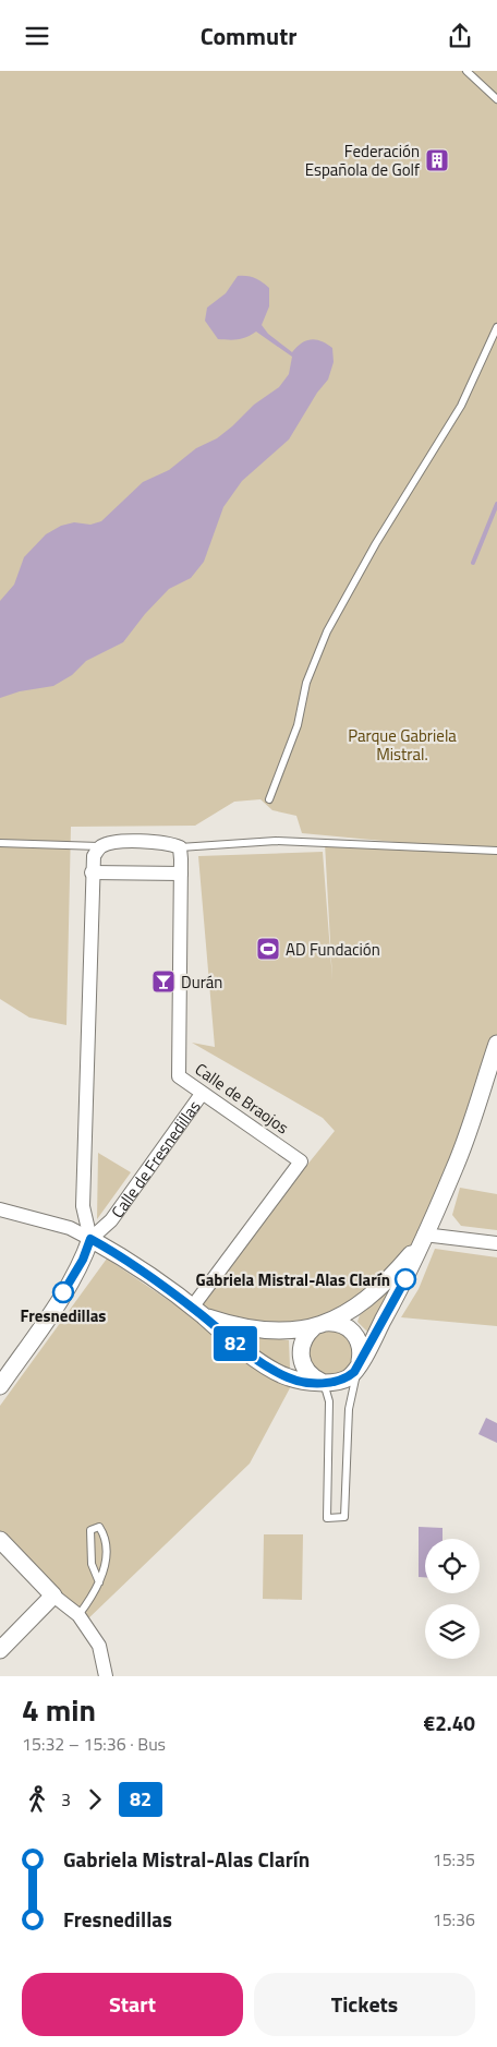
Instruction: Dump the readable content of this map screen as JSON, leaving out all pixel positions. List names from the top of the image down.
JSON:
{
  "streets": {
    "street": ["Calle de Braojos", "Calle de Fresnedillas"]
  },
  "crossings": [
    ["Calle de Braojos", "Calle de Fresnedillas"]
  ],
  "parks": ["Parque Gabriela Mistral."],
  "places": {
    "building": ["Federación Española de Golf"],
    "sports": ["AD Fundación"],
    "bar": ["Durán"],
    "other": ["Gabriela Mistral-Alas Clarín", "Fresnedillas"]
  },
  "lines": ["bus line 82"],
  "page": {
    "header": "Commutr",
    "on_map": "82",
    "heading": ["4 min", "15:32 – 15:36 · Bus", "€2.40"],
    "legs": ["3", "82"],
    "list": [
      {
        "name": "Gabriela Mistral-Alas Clarín",
        "value": "15:35"
      },
      {
        "name": "Fresnedillas",
        "value": "15:36"
      }
    ],
    "buttons": ["Start", "Tickets"]
  }
}
